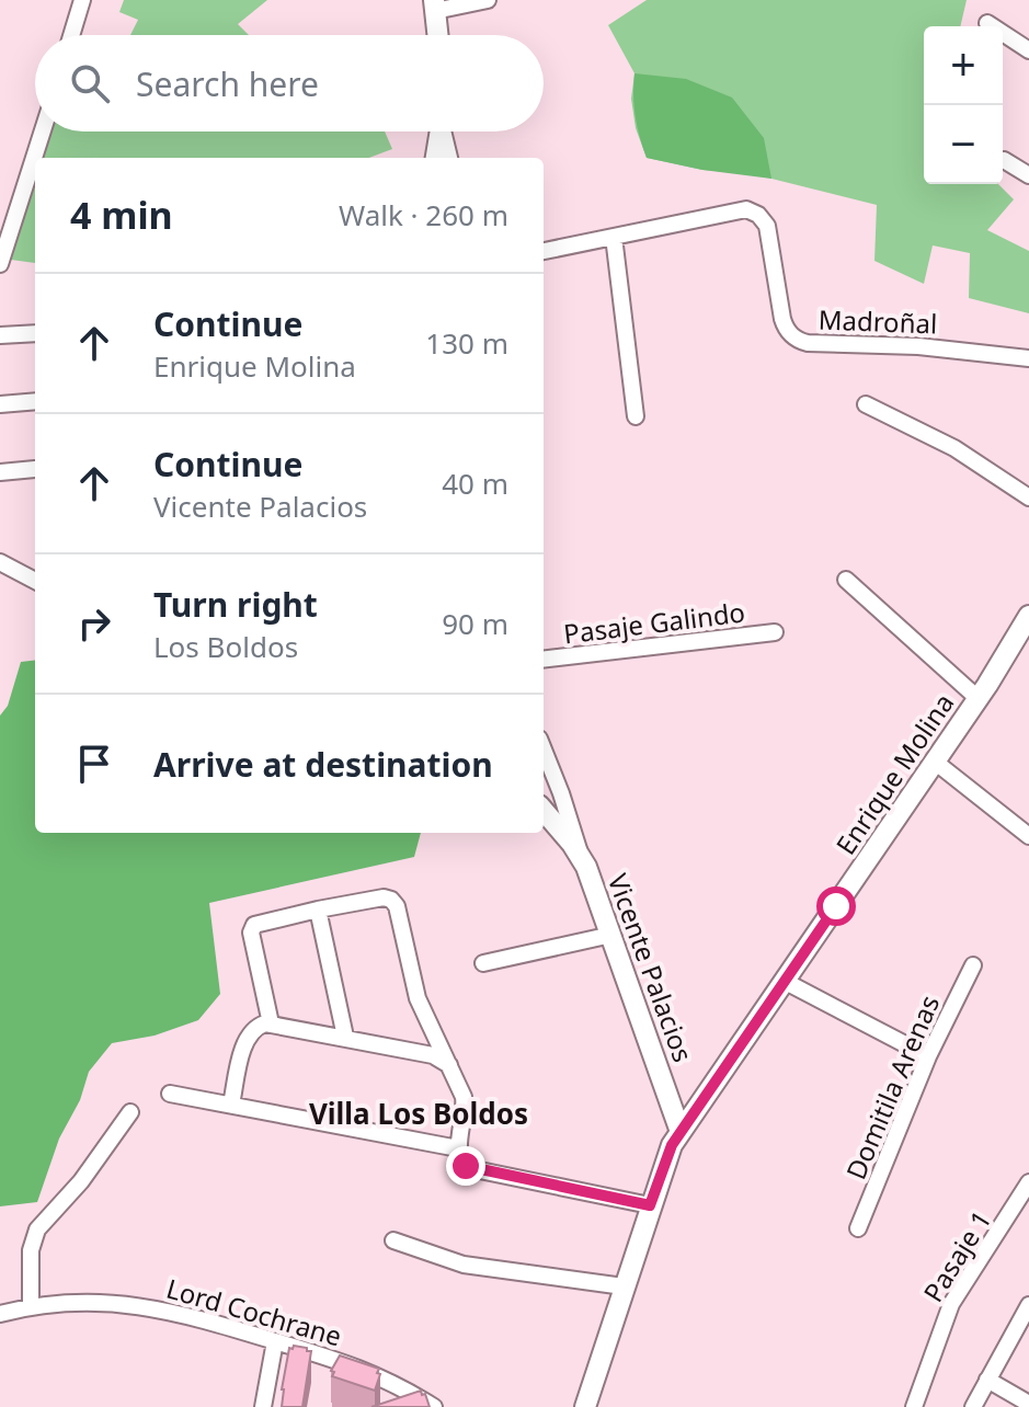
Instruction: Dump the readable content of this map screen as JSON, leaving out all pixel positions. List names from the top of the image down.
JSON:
{
  "streets": {
    "main road": ["Enrique Molina", "Vicente Palacios"],
    "street": [
      "Madroñal",
      "Pasaje Galindo",
      "Domitila Arenas",
      "Pasaje 1",
      "Lord Cochrane"
    ]
  },
  "crossings": [
    ["Enrique Molina", "Vicente Palacios"]
  ],
  "districts": ["Villa Los Boldos"],
  "page": {
    "map_buttons": ["+", "−"],
    "search": "Search here",
    "heading": ["4 min", "Walk · 260 m"],
    "list": [
      ["Continue", "Enrique Molina", "130 m"],
      ["Continue", "Vicente Palacios", "40 m"],
      ["Turn right", "Los Boldos", "90 m"],
      "Arrive at destination"
    ]
  }
}
